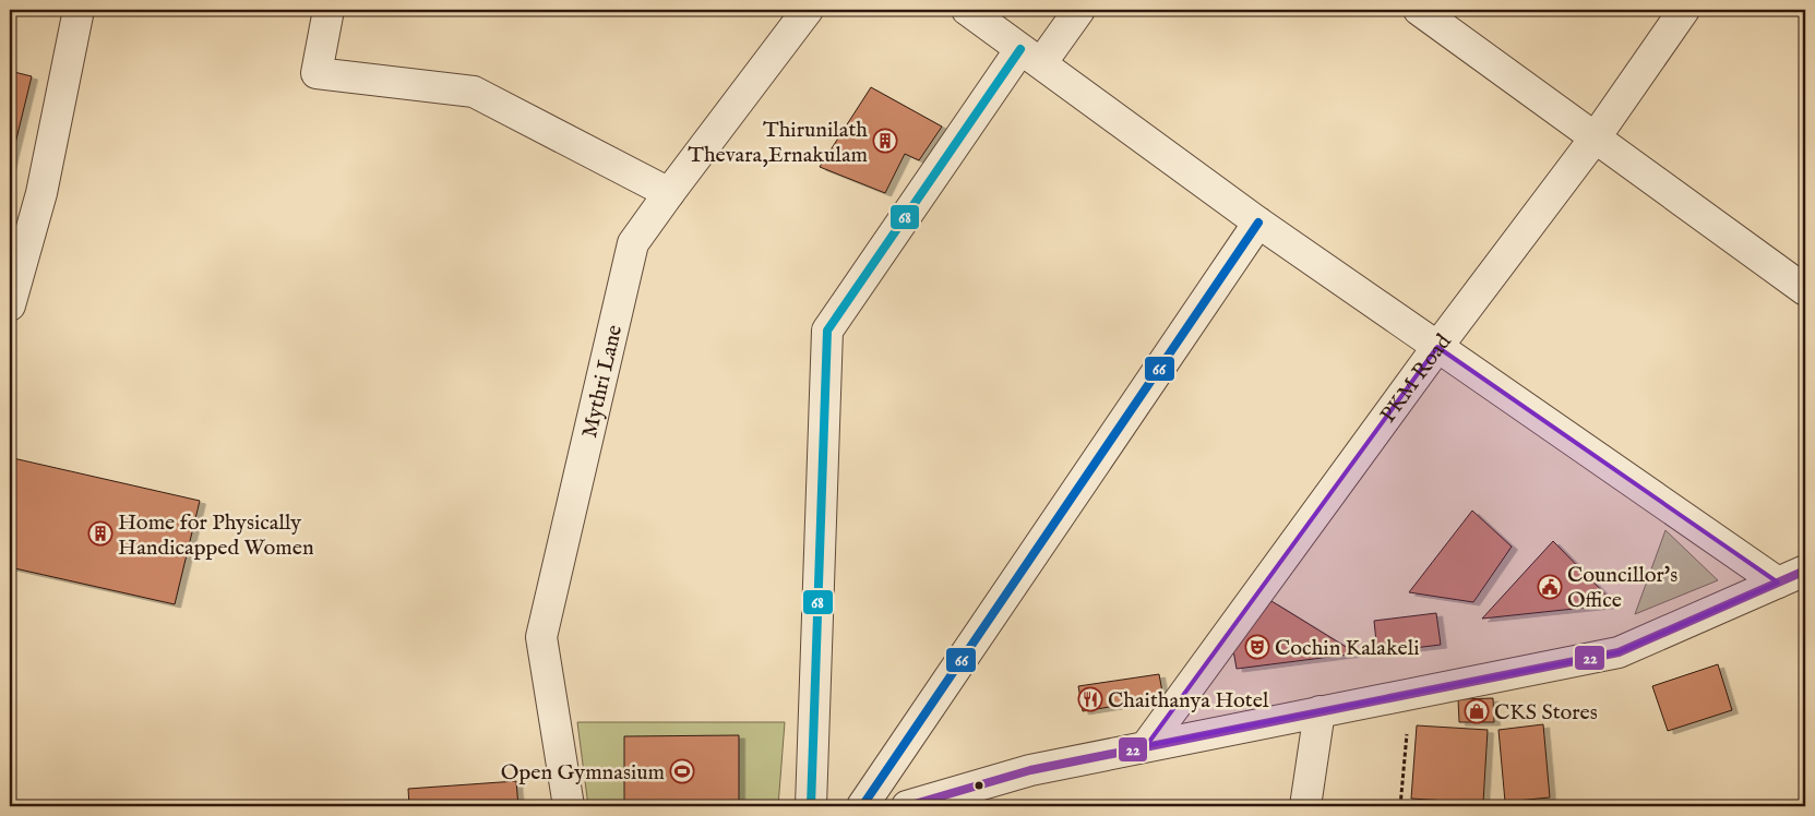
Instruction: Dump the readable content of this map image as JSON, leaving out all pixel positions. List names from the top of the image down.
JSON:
{
  "streets": {
    "street": ["PKM Road", "Mythri Lane"]
  },
  "places": {
    "building": ["Thirunilath Thevara,Ernakulam", "Home for Physically Handicapped Women"],
    "public building": ["Councillor's Office"],
    "theatre": ["Cochin Kalakeli"],
    "restaurant": ["Chaithanya Hotel"],
    "shop": ["CKS Stores"],
    "sports": ["Open Gymnasium"]
  },
  "lines": ["transit line 68", "transit line 66", "transit line 22"]
}
